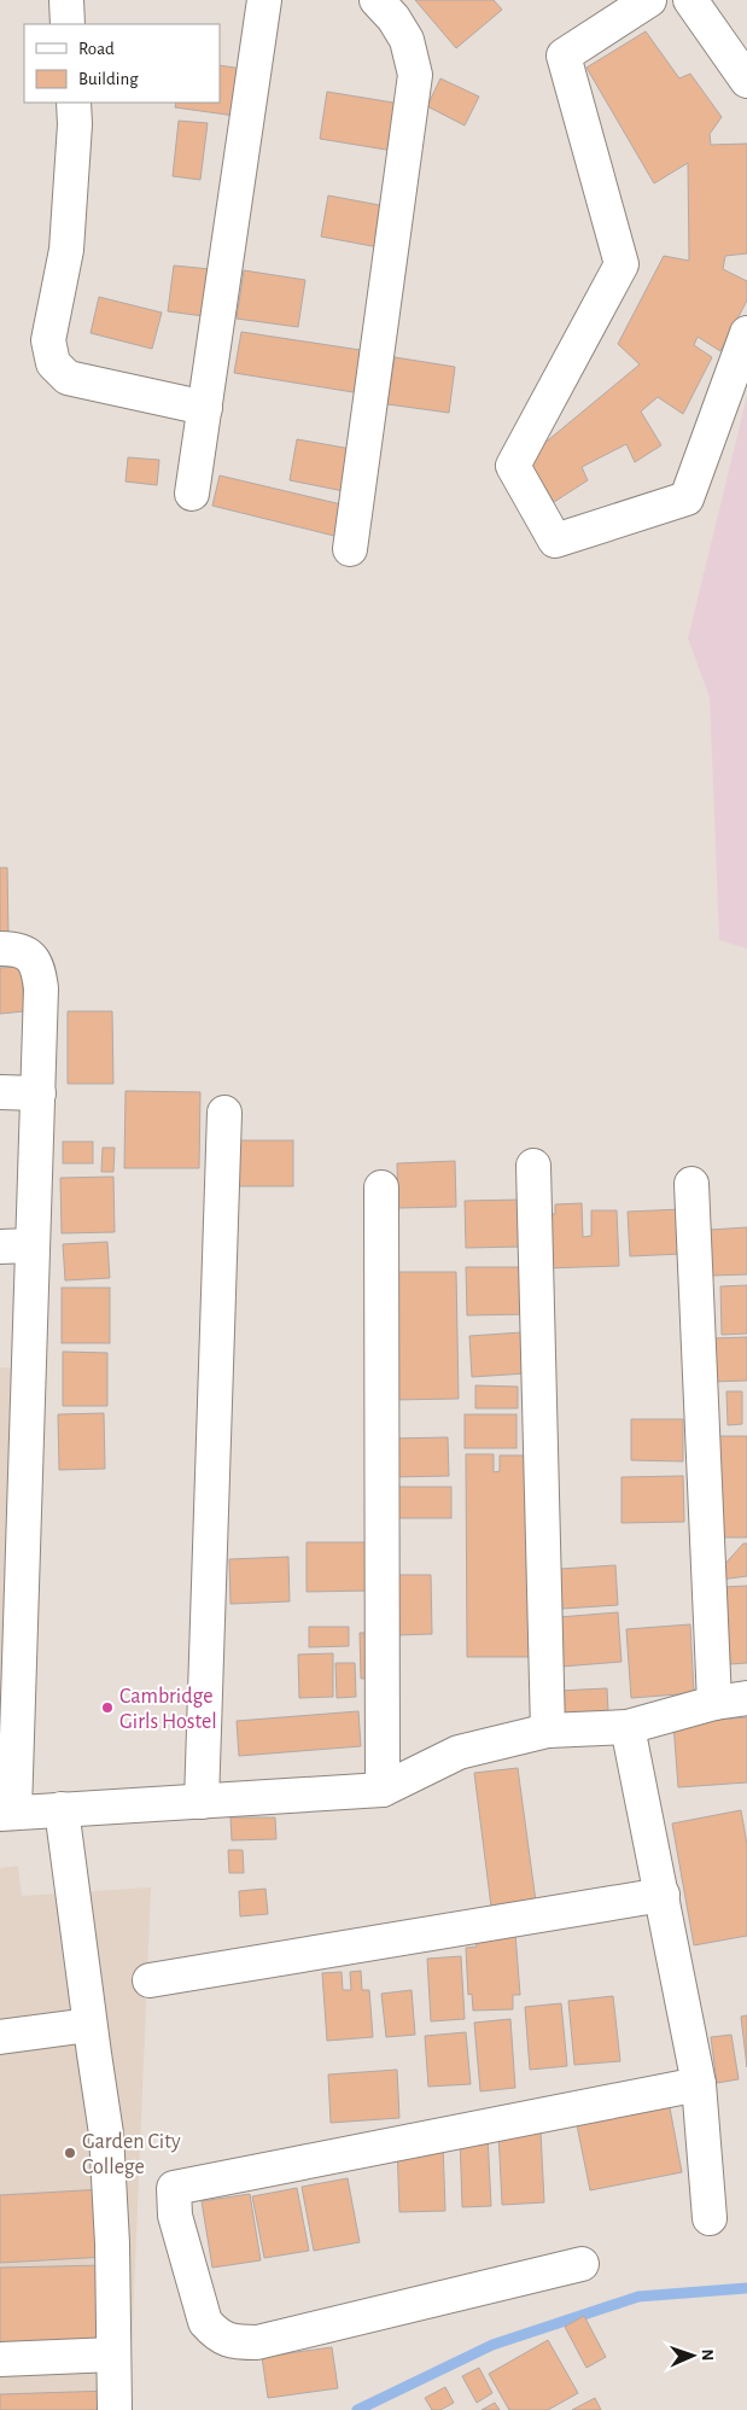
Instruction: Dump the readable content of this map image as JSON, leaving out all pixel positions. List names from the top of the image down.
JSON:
{
  "places": ["Cambridge Girls Hostel", "Garden City College"],
  "legend": ["Road", "Building"],
  "north": "right"
}
